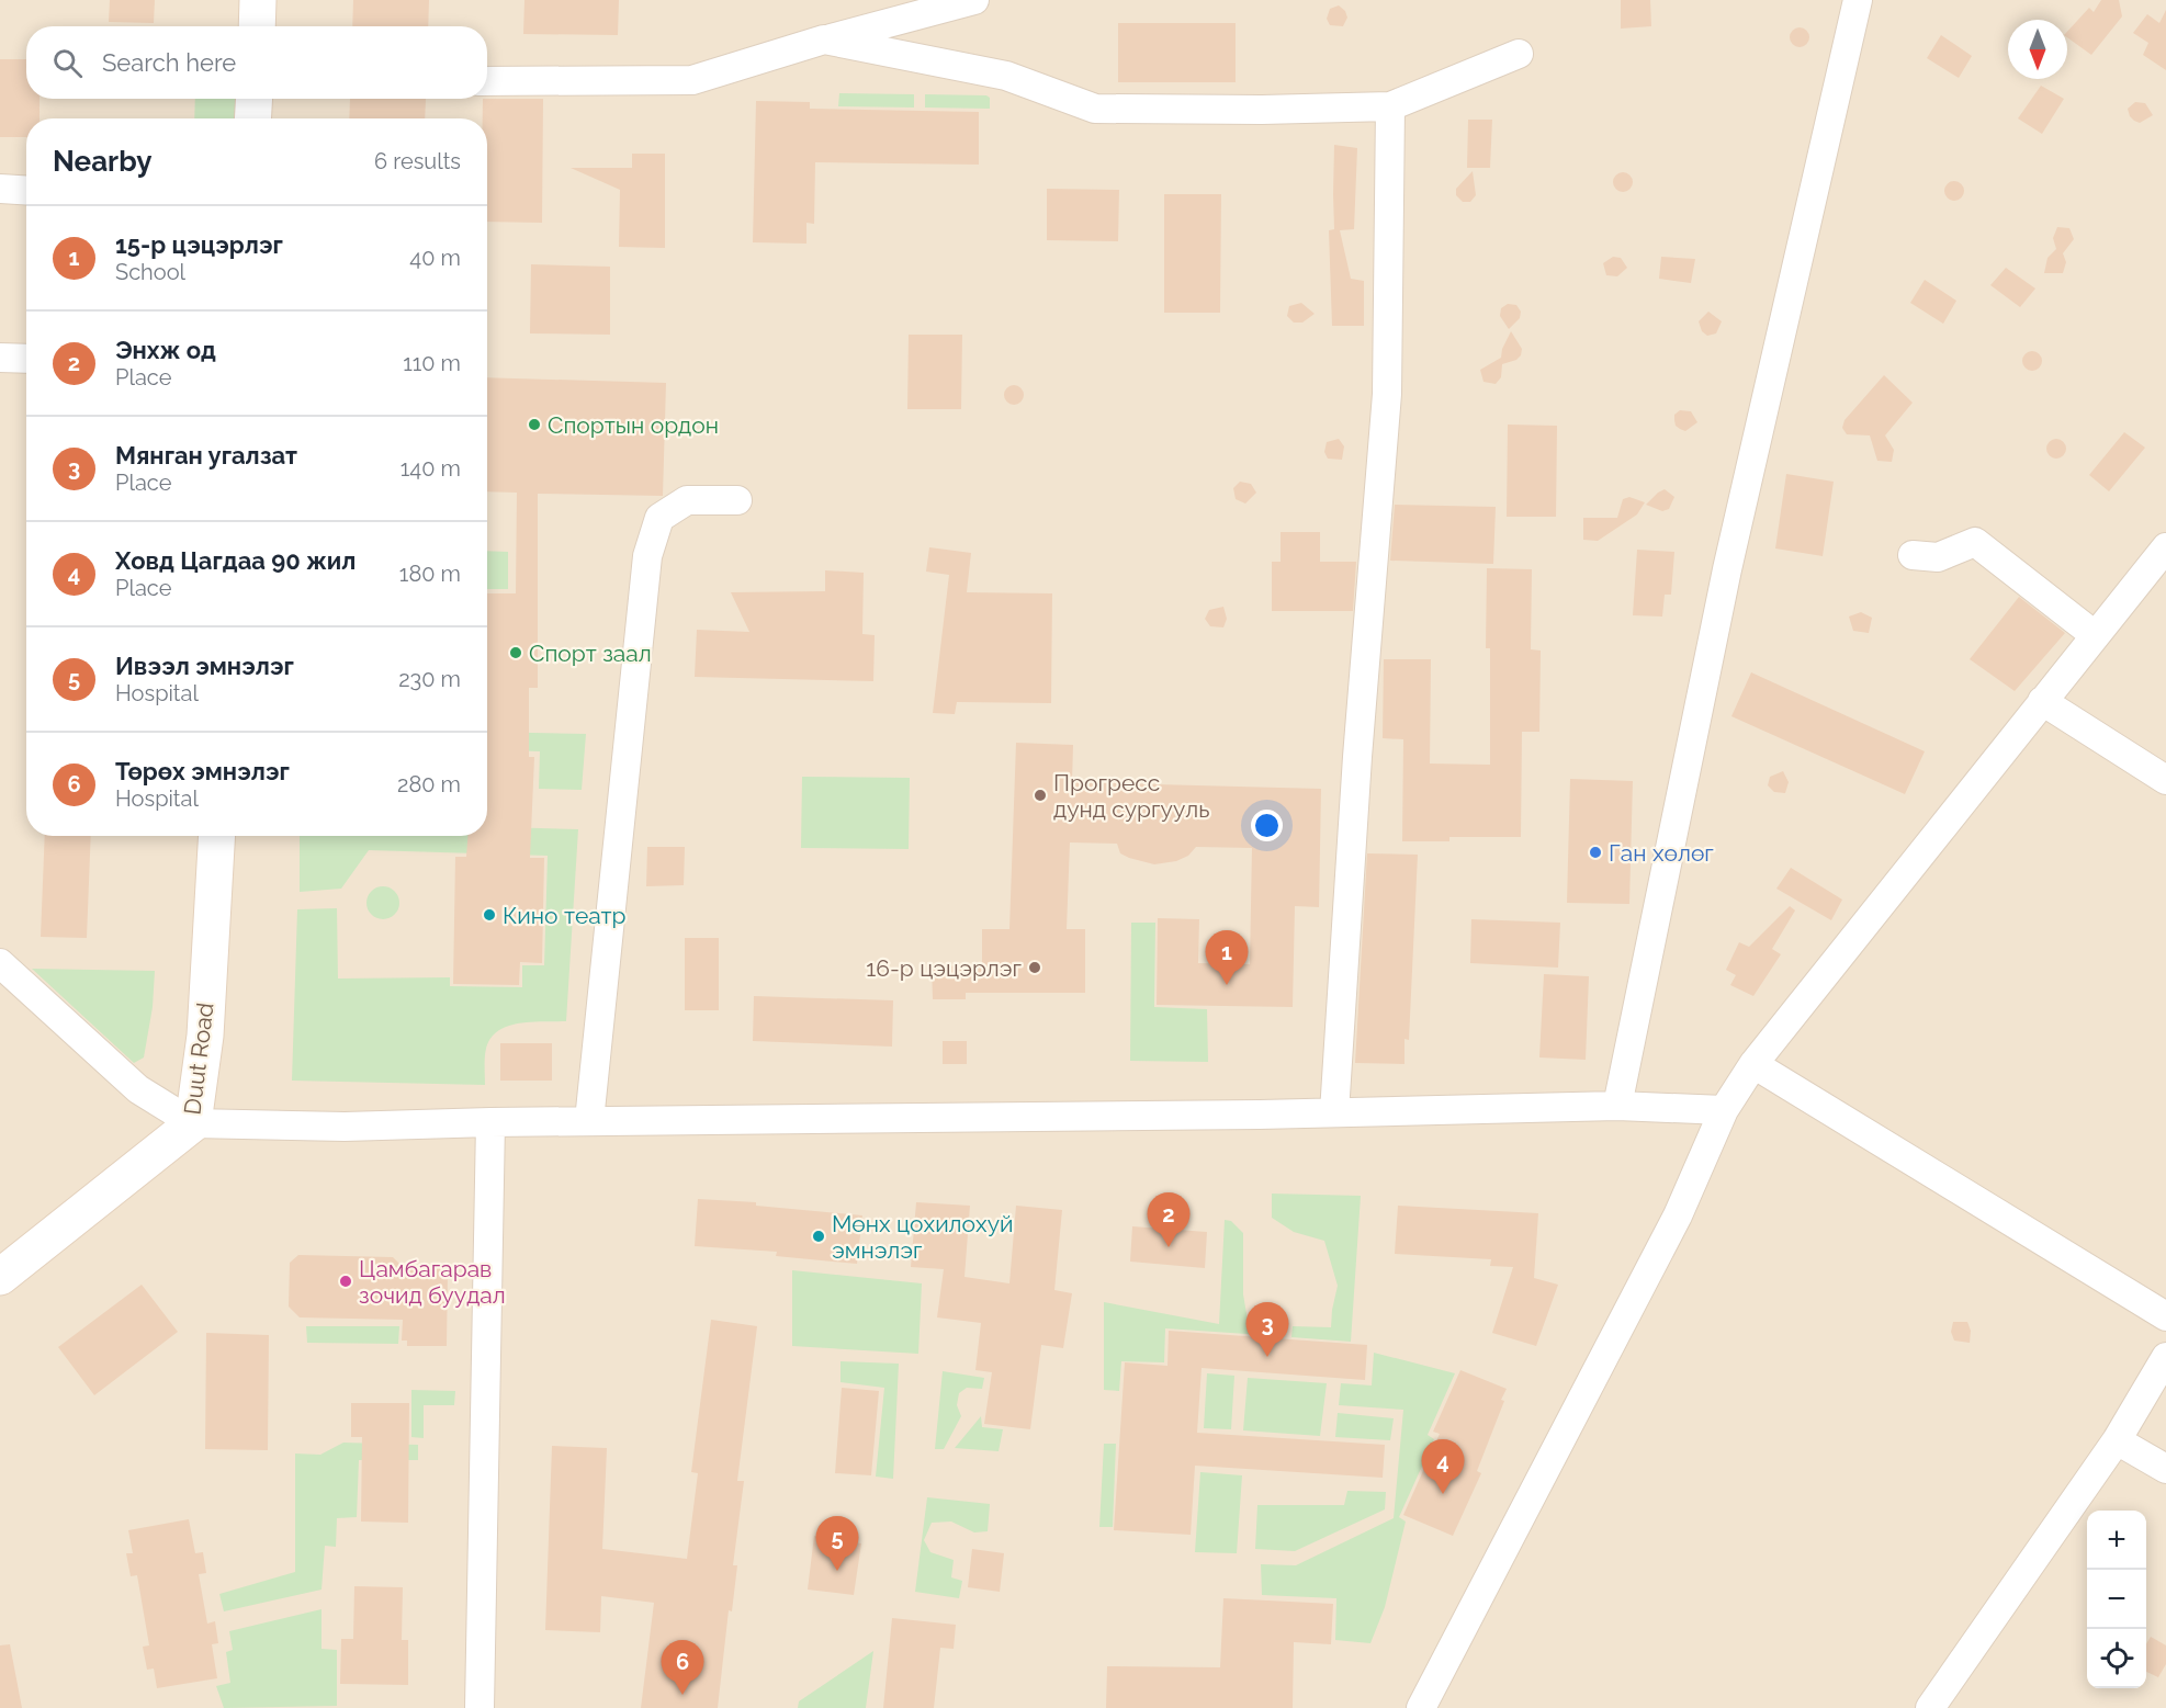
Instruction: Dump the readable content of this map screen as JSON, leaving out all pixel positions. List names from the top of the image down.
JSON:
{
  "streets": {
    "main road": ["Duut Road"]
  },
  "places": [
    "Спортын ордон",
    "Спорт заал",
    "Прогресс дунд сургууль",
    "Ган хөлөг",
    "Кино театр",
    "16-р цэцэрлэг",
    "Мөнх цохилохуй эмнэлэг",
    "Цамбагарав зочид буудал"
  ],
  "north": "bottom",
  "page": {
    "search": "Search here",
    "heading": ["Nearby", "6 results"],
    "list": [
      {
        "mark": "1",
        "name": "15-р цэцэрлэг",
        "note": "School",
        "value": "40 m"
      },
      {
        "mark": "2",
        "name": "Энхж од",
        "note": "Place",
        "value": "110 m"
      },
      {
        "mark": "3",
        "name": "Мянган угалзат",
        "note": "Place",
        "value": "140 m"
      },
      {
        "mark": "4",
        "name": "Ховд Цагдаа 90 жил",
        "note": "Place",
        "value": "180 m"
      },
      {
        "mark": "5",
        "name": "Ивээл эмнэлэг",
        "note": "Hospital",
        "value": "230 m"
      },
      {
        "mark": "6",
        "name": "Төрөх эмнэлэг",
        "note": "Hospital",
        "value": "280 m"
      }
    ],
    "pins": [
      "1",
      "2",
      "3",
      "4",
      "5",
      "6"
    ],
    "map_buttons": ["+", "−"]
  }
}
